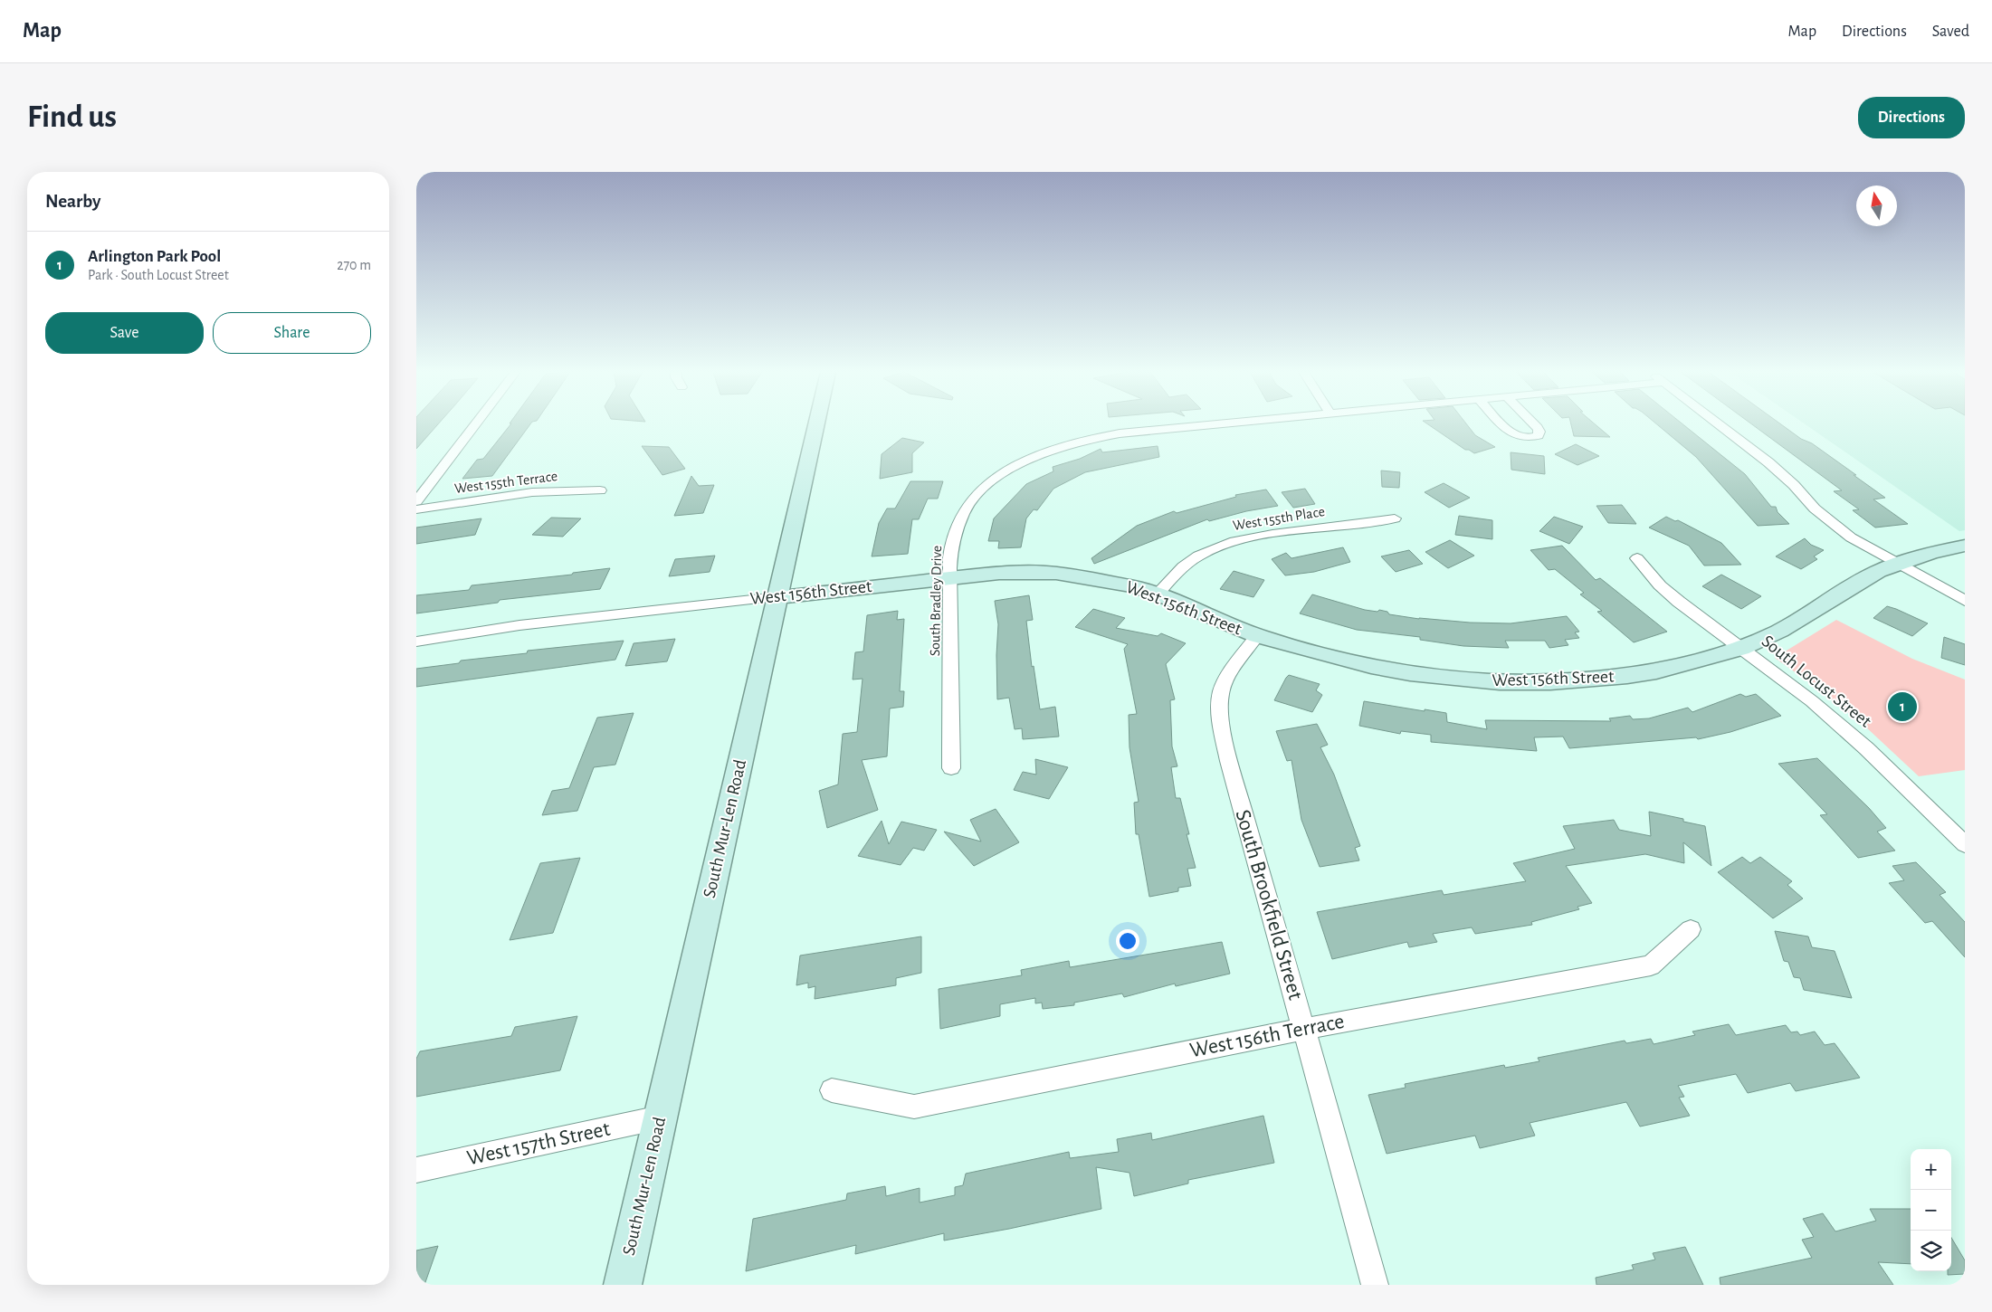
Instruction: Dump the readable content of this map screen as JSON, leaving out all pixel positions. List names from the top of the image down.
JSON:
{
  "streets": {
    "street": [
      "West 155th Terrace",
      "West 155th Place",
      "West 156th Street",
      "South Bradley Drive",
      "South Locust Street",
      "South Mur-Len Road",
      "South Brookfield Street",
      "West 156th Terrace",
      "West 157th Street"
    ]
  },
  "crossings": [
    ["West 155th Place", "West 156th Street"],
    ["West 156th Street", "South Bradley Drive"],
    ["West 156th Street", "South Locust Street"],
    ["West 156th Street", "South Mur-Len Road"],
    ["West 156th Street", "South Brookfield Street"],
    ["South Mur-Len Road", "West 157th Street"],
    ["South Brookfield Street", "West 156th Terrace"]
  ],
  "north": "top",
  "page": {
    "header": "Map",
    "nav": ["Map", "Directions", "Saved"],
    "buttons": [
      "Directions",
      ["Save", "Share"]
    ],
    "title": "Find us",
    "heading": "Nearby",
    "list": [
      {
        "mark": "1",
        "name": "Arlington Park Pool",
        "note": "Park · South Locust Street",
        "value": "270 m"
      }
    ],
    "pins": "1",
    "map_buttons": ["+", "−"]
  }
}
